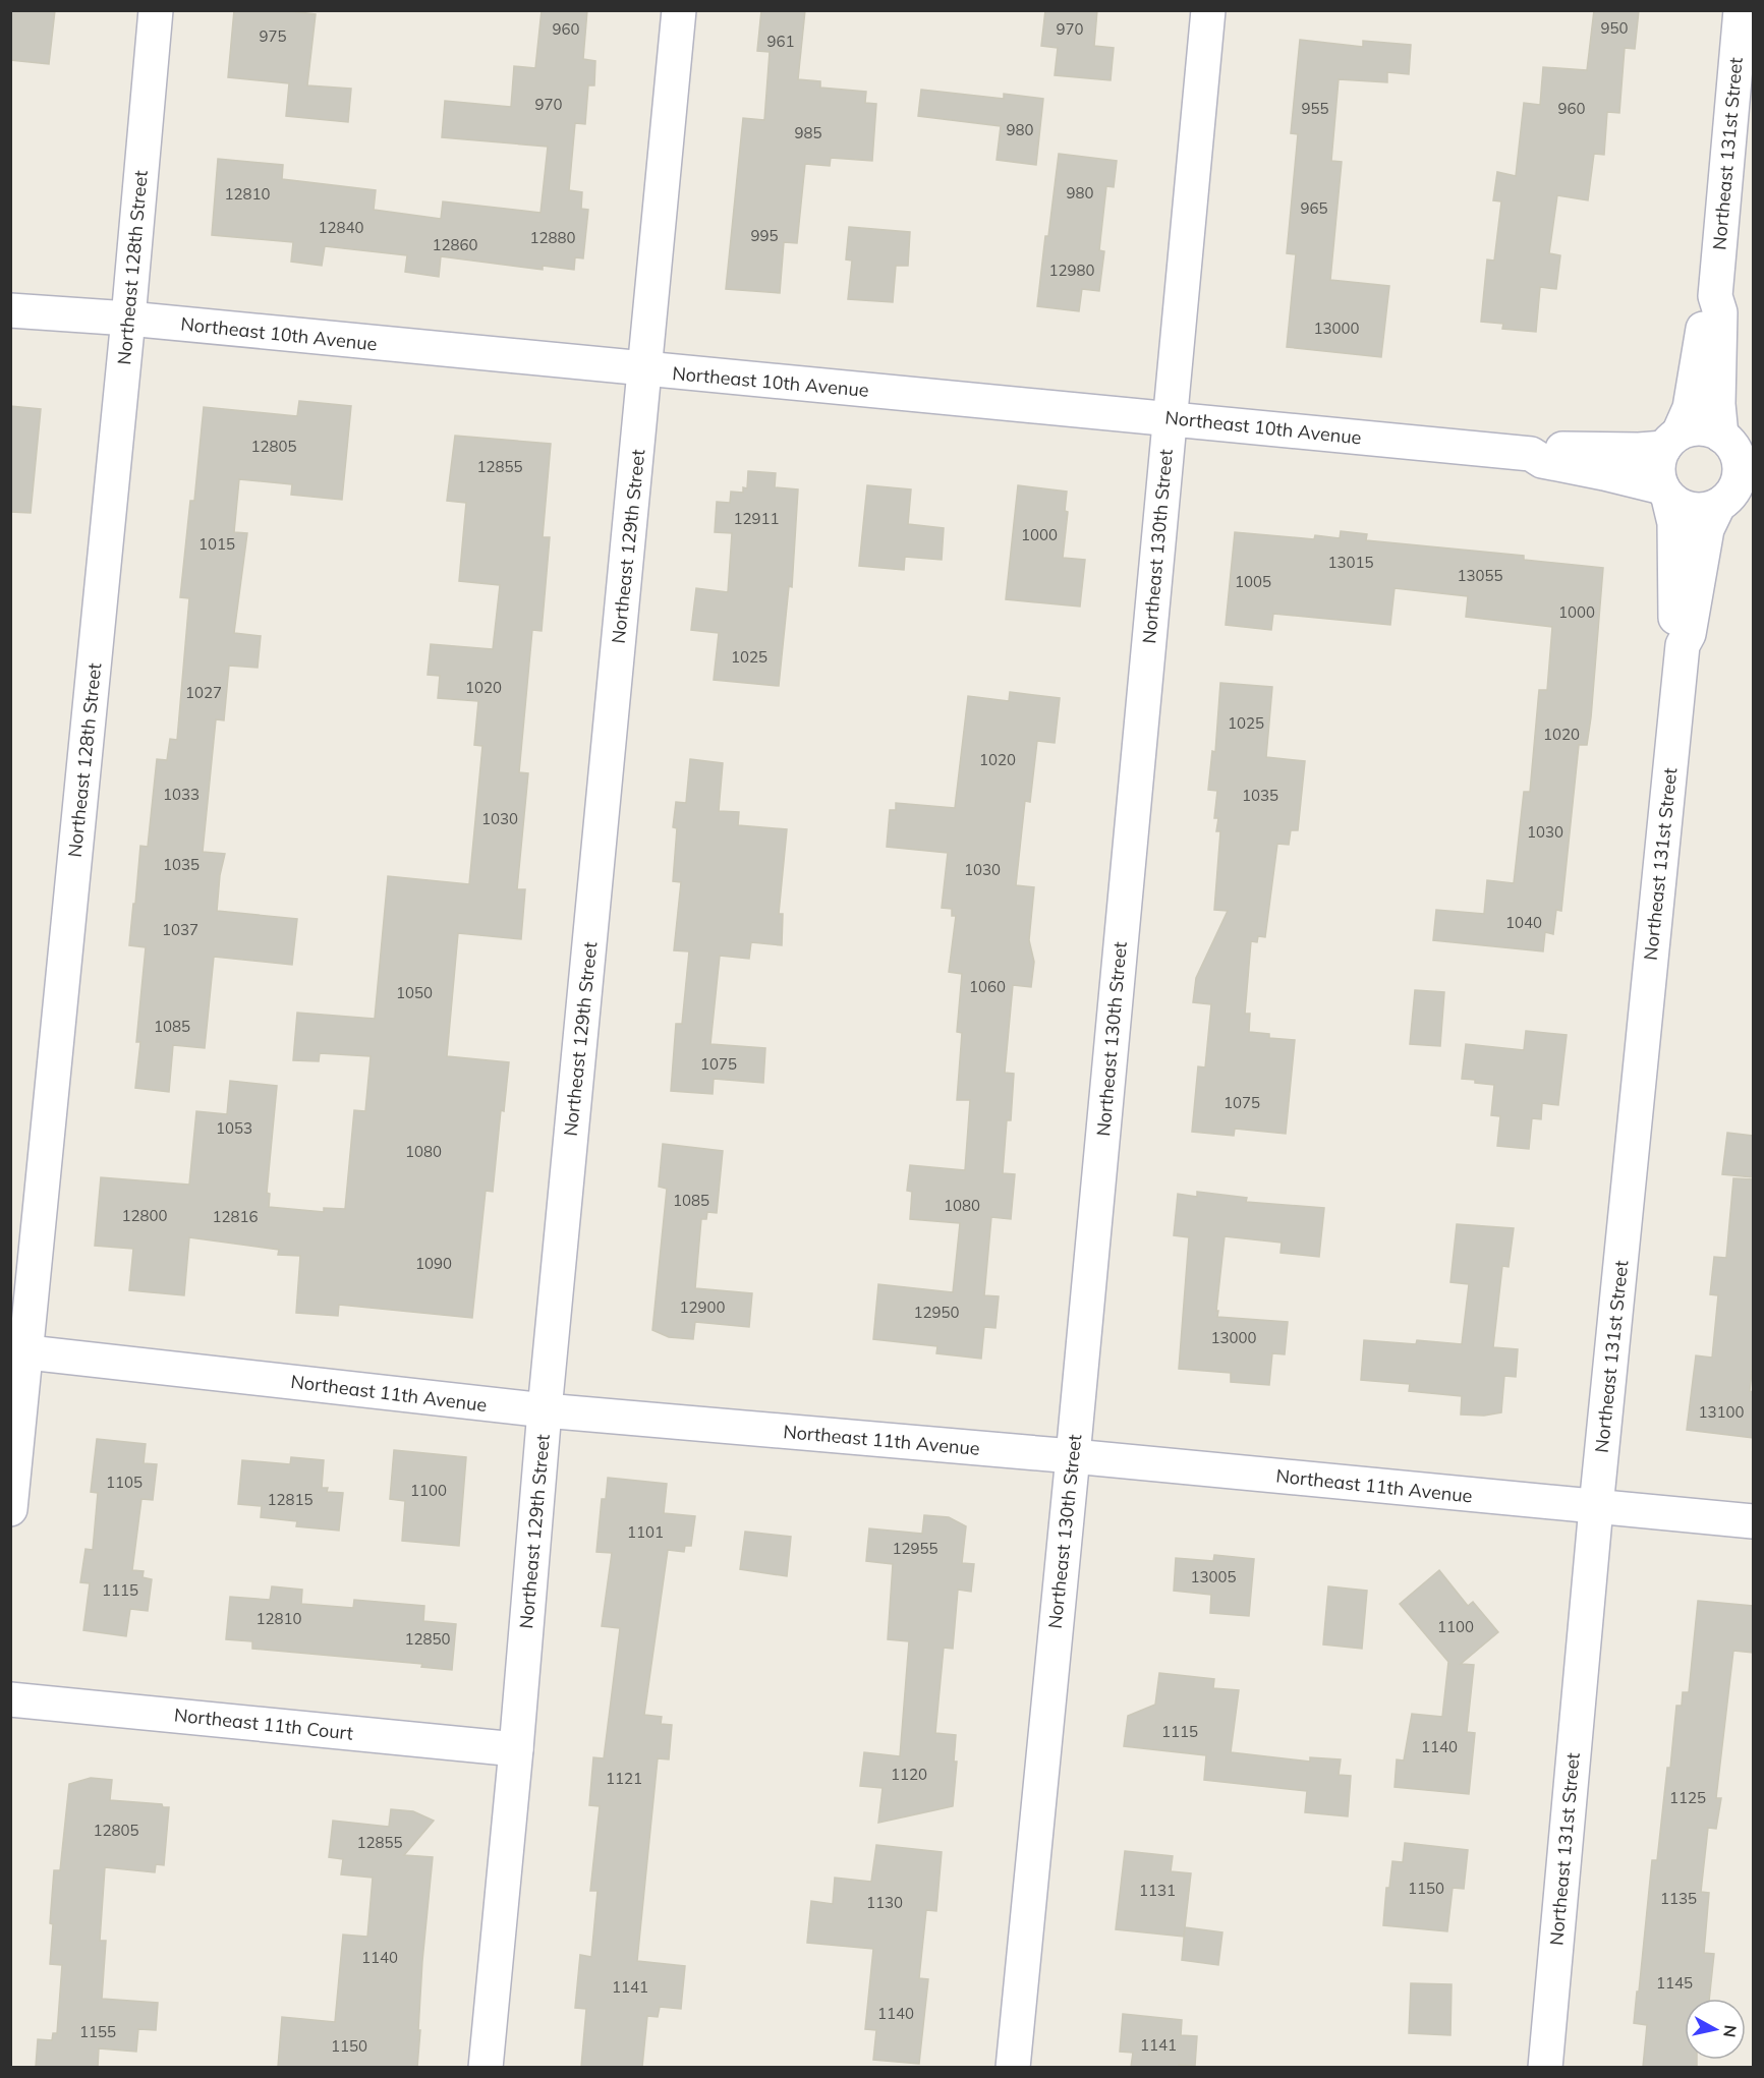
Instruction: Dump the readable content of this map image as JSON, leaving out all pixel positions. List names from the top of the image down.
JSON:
{
  "streets": {
    "street": [
      "Northeast 131st Street",
      "Northeast 128th Street",
      "Northeast 10th Avenue",
      "Northeast 129th Street",
      "Northeast 130th Street",
      "Northeast 11th Avenue",
      "Northeast 11th Court"
    ]
  },
  "crossings": [
    ["Northeast 131st Street", "Northeast 10th Avenue"],
    ["Northeast 131st Street", "Northeast 11th Avenue"],
    ["Northeast 128th Street", "Northeast 10th Avenue"],
    ["Northeast 128th Street", "Northeast 11th Avenue"],
    ["Northeast 10th Avenue", "Northeast 129th Street"],
    ["Northeast 10th Avenue", "Northeast 130th Street"],
    ["Northeast 129th Street", "Northeast 11th Avenue"],
    ["Northeast 129th Street", "Northeast 11th Court"],
    ["Northeast 130th Street", "Northeast 11th Avenue"]
  ],
  "house_numbers": [
    "950",
    "960",
    "970",
    "975",
    "961",
    "970",
    "955",
    "960",
    "980",
    "985",
    "980",
    "12810",
    "965",
    "12840",
    "995",
    "12880",
    "12860",
    "12980",
    "13000",
    "12805",
    "12855",
    "12911",
    "1000",
    "1015",
    "13015",
    "13055",
    "1005",
    "1000",
    "1025",
    "1020",
    "1027",
    "1025",
    "1020",
    "1020",
    "1033",
    "1035",
    "1030",
    "1030",
    "1035",
    "1030",
    "1040",
    "1037",
    "1060",
    "1050",
    "1085",
    "1075",
    "1075",
    "1053",
    "1080",
    "1085",
    "1080",
    "12800",
    "12816",
    "1090",
    "12900",
    "12950",
    "13000",
    "13100",
    "1105",
    "1100",
    "12815",
    "1101",
    "12955",
    "13005",
    "1115",
    "12810",
    "1100",
    "12850",
    "1115",
    "1140",
    "1120",
    "1121",
    "1125",
    "12805",
    "12855",
    "1150",
    "1131",
    "1135",
    "1130",
    "1140",
    "1145",
    "1141",
    "1140",
    "1155",
    "1141",
    "1150"
  ],
  "north": "right"
}
